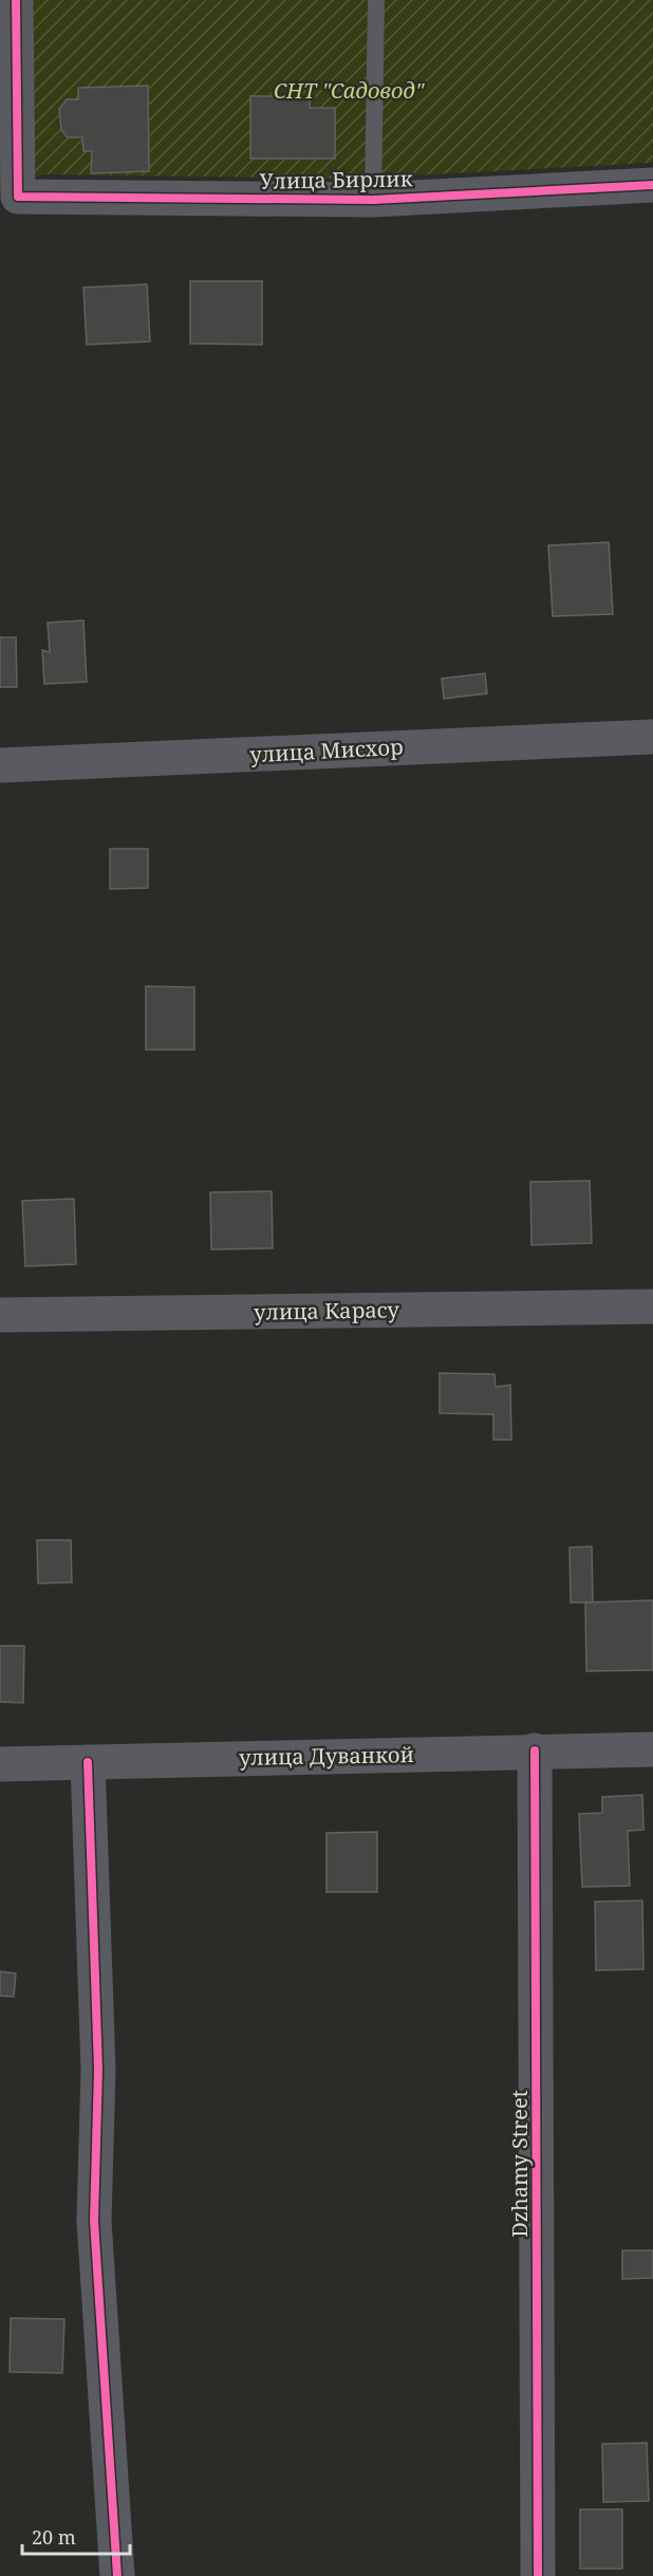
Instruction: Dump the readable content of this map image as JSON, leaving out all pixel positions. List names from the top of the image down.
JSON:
{
  "streets": {
    "street": [
      "Улица Бирлик",
      "улица Мисхор",
      "улица Карасу",
      "улица Дуванкой",
      "Dzhamy Street"
    ]
  },
  "crossings": [
    ["улица Дуванкой", "Dzhamy Street"]
  ],
  "parks": ["СНТ \"Садовод\""],
  "scale_bar": "20 m"
}
